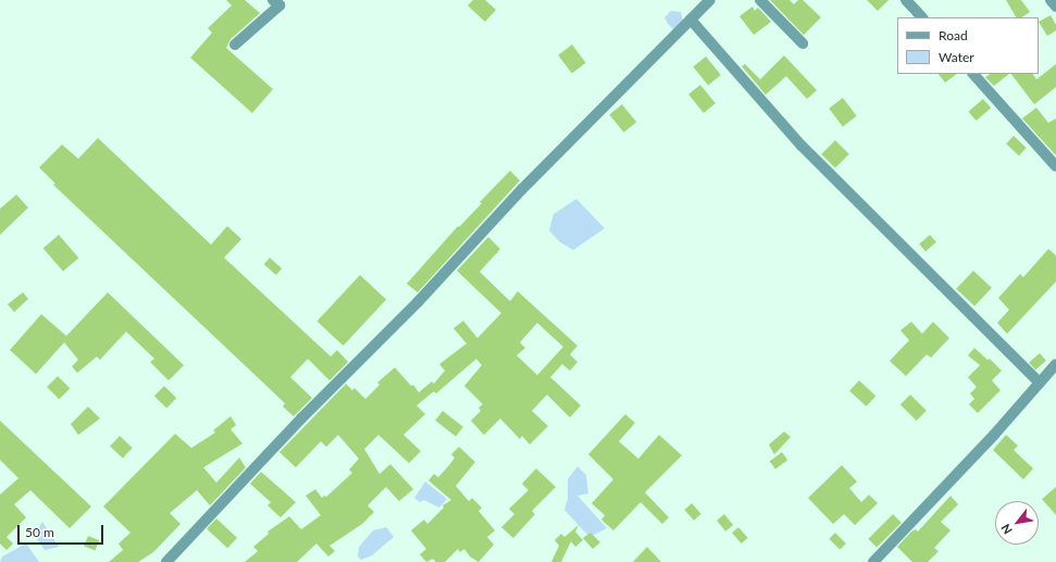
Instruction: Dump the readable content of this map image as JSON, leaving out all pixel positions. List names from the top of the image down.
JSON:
{
  "legend": ["Road", "Water"],
  "scale_bar": "50 m",
  "north": "bottom left"
}
